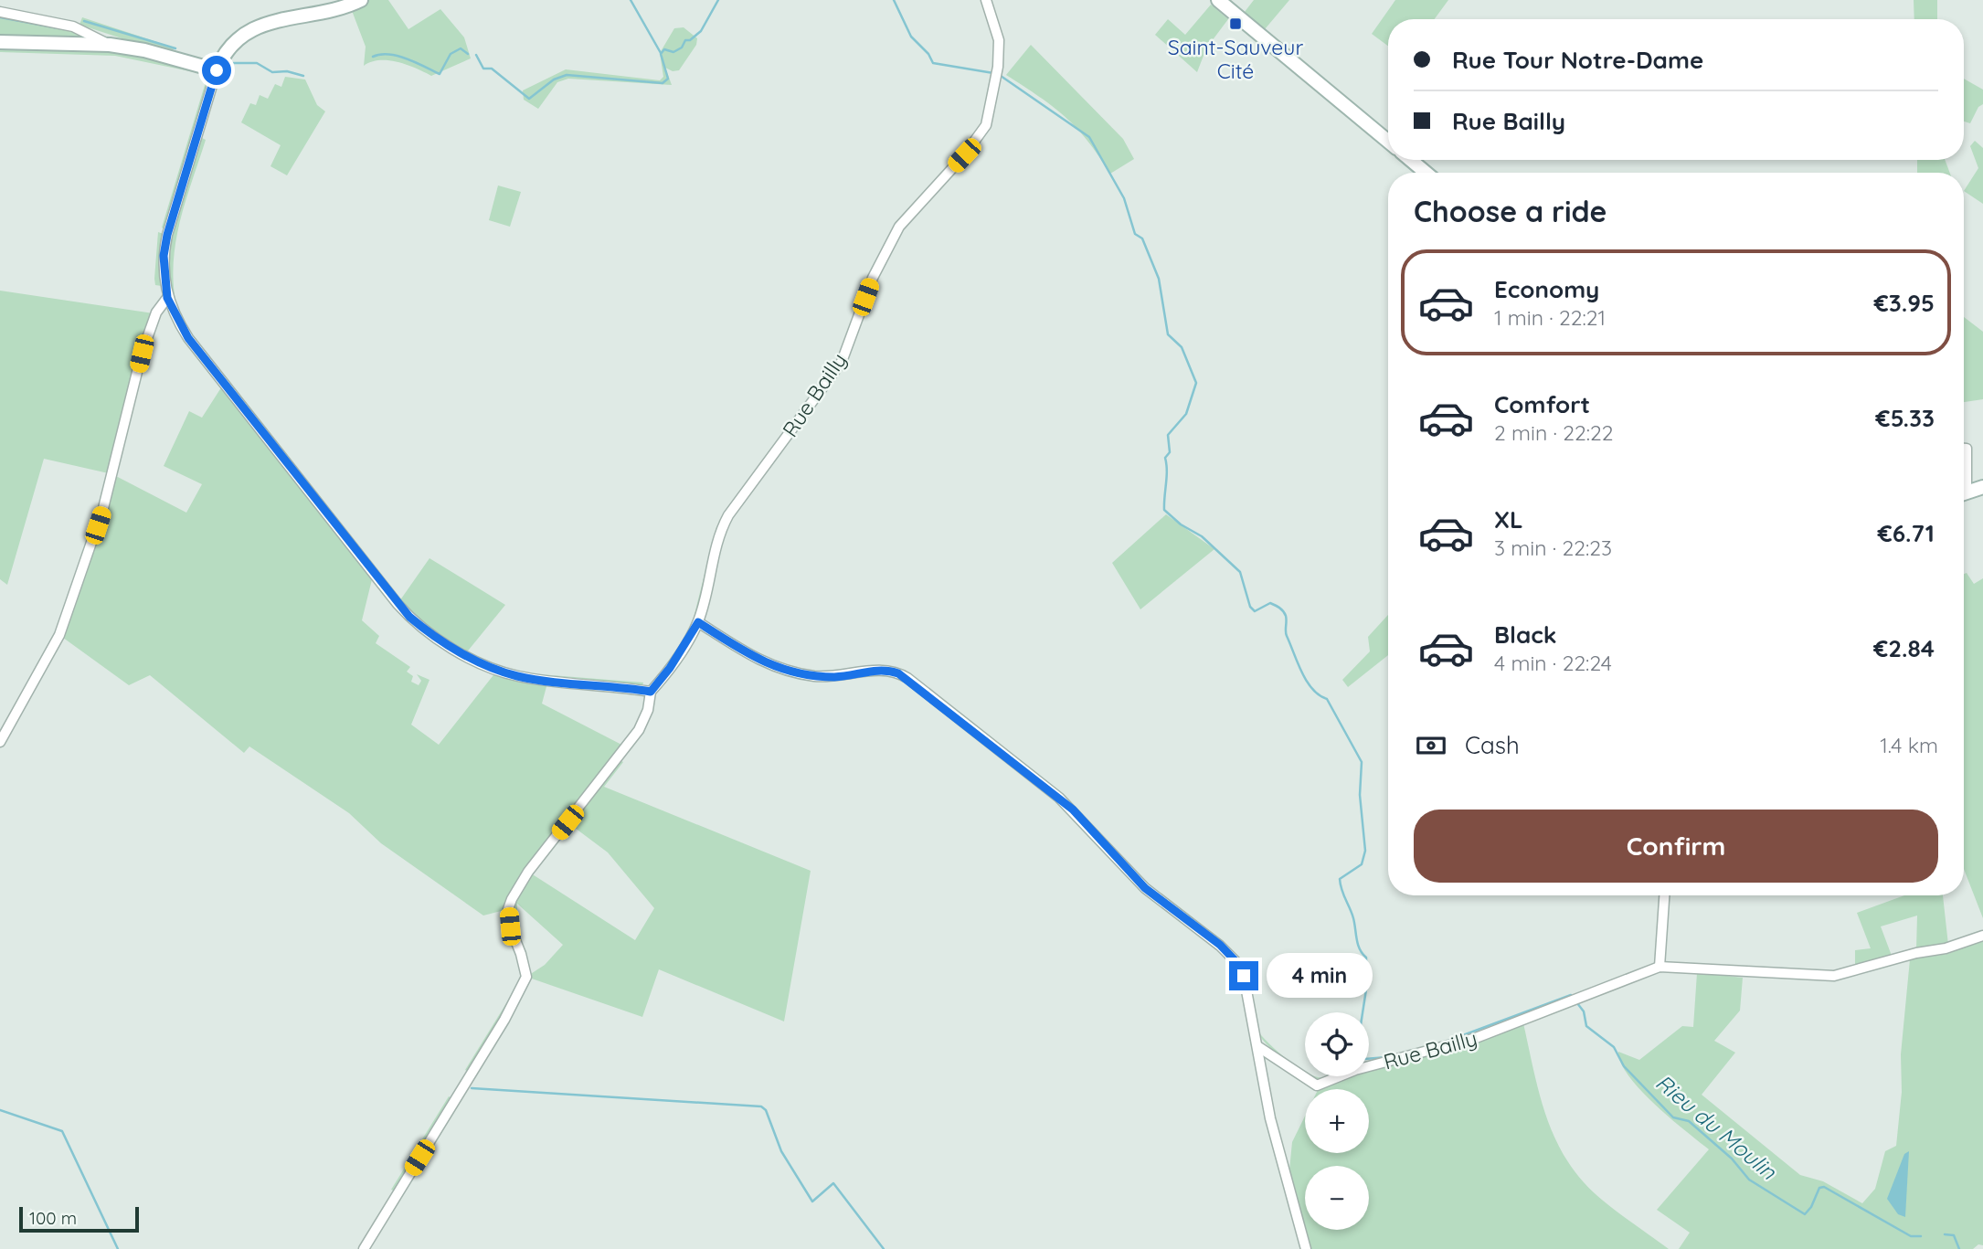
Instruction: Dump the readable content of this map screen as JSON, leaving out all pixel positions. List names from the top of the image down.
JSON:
{
  "streets": {
    "street": ["Rue Bailly"]
  },
  "water": ["Rieu du Moulin"],
  "places": {
    "transit": ["Saint-Sauveur Cité"]
  },
  "scale_bar": "100 m",
  "page": {
    "banner": ["Rue Tour Notre-Dame", "Rue Bailly"],
    "heading": "Choose a ride",
    "list": [
      {
        "name": "Economy",
        "note": "1 min · 22:21",
        "value": "€3.95"
      },
      {
        "name": "Comfort",
        "note": "2 min · 22:22",
        "value": "€5.33"
      },
      {
        "name": "XL",
        "note": "3 min · 22:23",
        "value": "€6.71"
      },
      {
        "name": "Black",
        "note": "4 min · 22:24",
        "value": "€2.84"
      }
    ],
    "pay": ["Cash", "1.4 km"],
    "buttons": "Confirm",
    "bubble": "4 min",
    "map_buttons": ["+", "−"],
    "scale": "100 m"
  }
}
